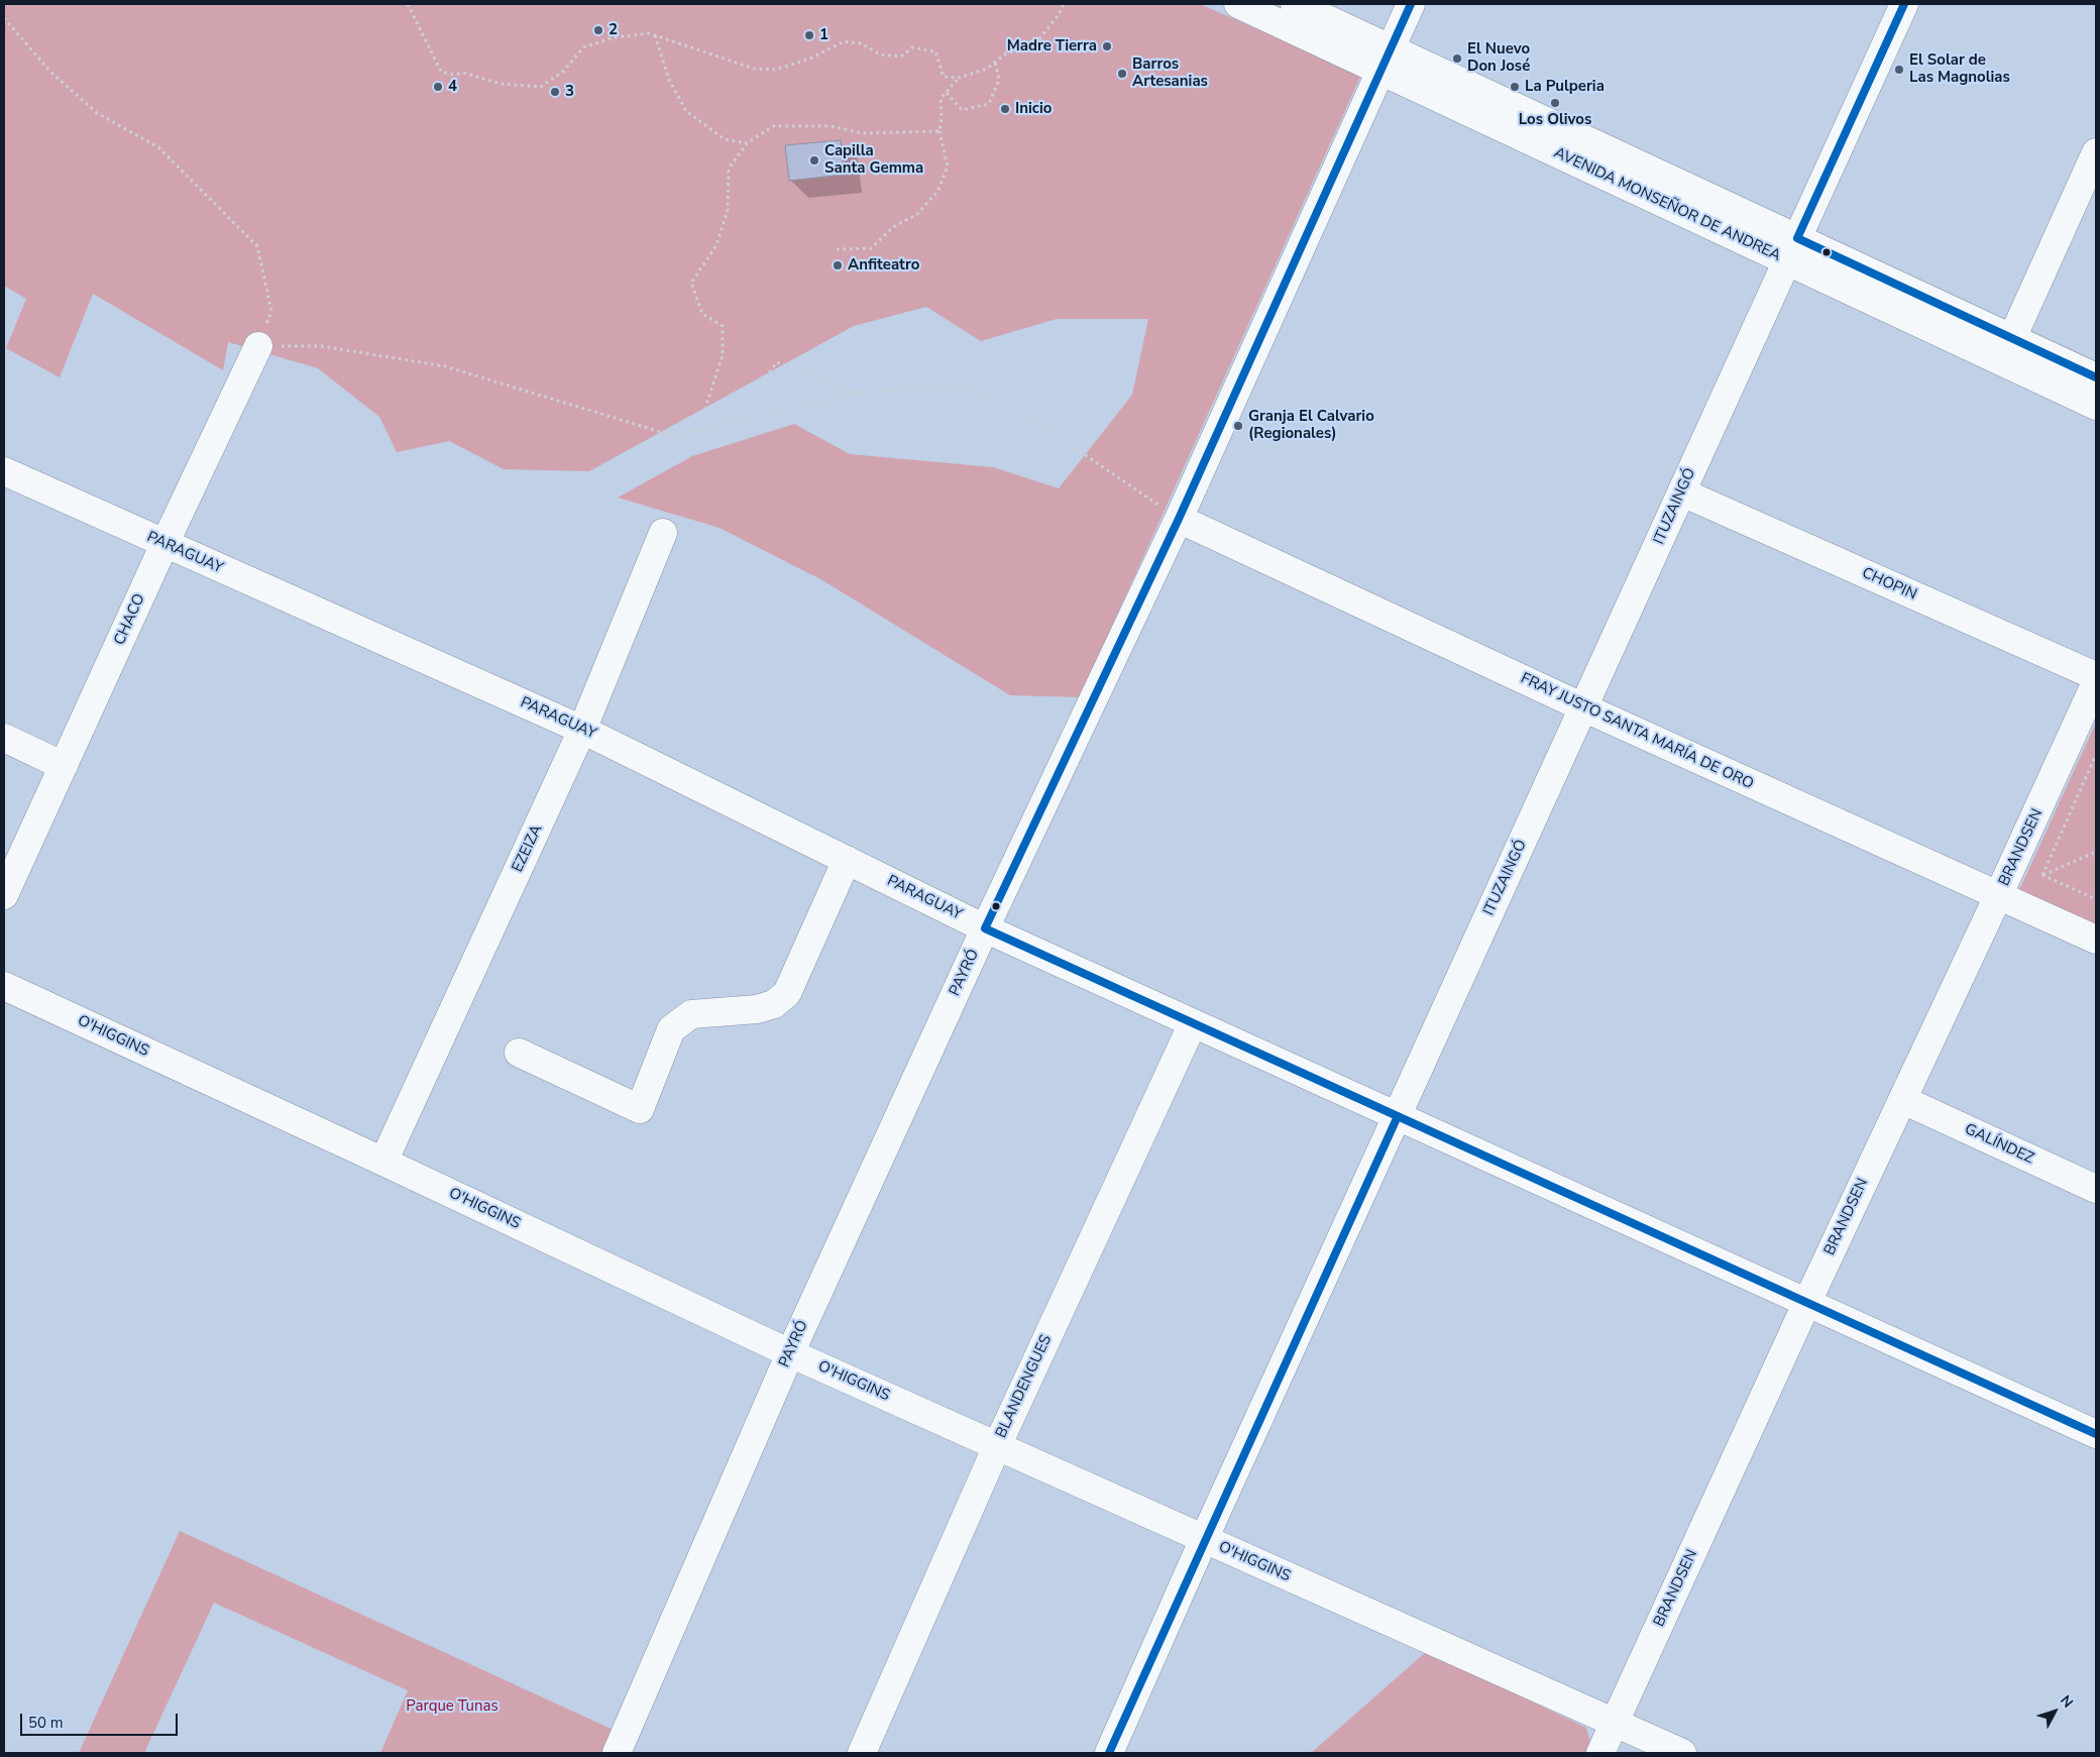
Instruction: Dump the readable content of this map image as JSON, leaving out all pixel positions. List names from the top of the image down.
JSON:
{
  "streets": {
    "street": [
      "AVENIDA MONSEÑOR DE ANDREA",
      "ITUZAINGÓ",
      "PARAGUAY",
      "CHOPIN",
      "CHACO",
      "FRAY JUSTO SANTA MARÍA DE ORO",
      "BRANDSEN",
      "EZEIZA",
      "PAYRÓ",
      "O'HIGGINS",
      "GALÍNDEZ",
      "BLANDENGUES"
    ]
  },
  "crossings": [
    ["AVENIDA MONSEÑOR DE ANDREA", "ITUZAINGÓ"],
    ["AVENIDA MONSEÑOR DE ANDREA", "PAYRÓ"],
    ["ITUZAINGÓ", "PARAGUAY"],
    ["ITUZAINGÓ", "CHOPIN"],
    ["ITUZAINGÓ", "FRAY JUSTO SANTA MARÍA DE ORO"],
    ["ITUZAINGÓ", "O'HIGGINS"],
    ["PARAGUAY", "CHACO"],
    ["PARAGUAY", "BRANDSEN"],
    ["PARAGUAY", "EZEIZA"],
    ["PARAGUAY", "PAYRÓ"],
    ["PARAGUAY", "BLANDENGUES"],
    ["FRAY JUSTO SANTA MARÍA DE ORO", "BRANDSEN"],
    ["FRAY JUSTO SANTA MARÍA DE ORO", "PAYRÓ"],
    ["BRANDSEN", "O'HIGGINS"],
    ["BRANDSEN", "GALÍNDEZ"],
    ["EZEIZA", "O'HIGGINS"],
    ["PAYRÓ", "O'HIGGINS"],
    ["O'HIGGINS", "BLANDENGUES"]
  ],
  "parks": ["Parque Tunas"],
  "places": [
    "2",
    "1",
    "Madre Tierra",
    "El Nuevo Don José",
    "El Solar de Las Magnolias",
    "Barros Artesanias",
    "4",
    "La Pulperia",
    "3",
    "Los Olivos",
    "Inicio",
    "Capilla Santa Gemma",
    "Anfiteatro",
    "Granja El Calvario (Regionales)"
  ],
  "scale_bar": "50 m",
  "north": "top right"
}
